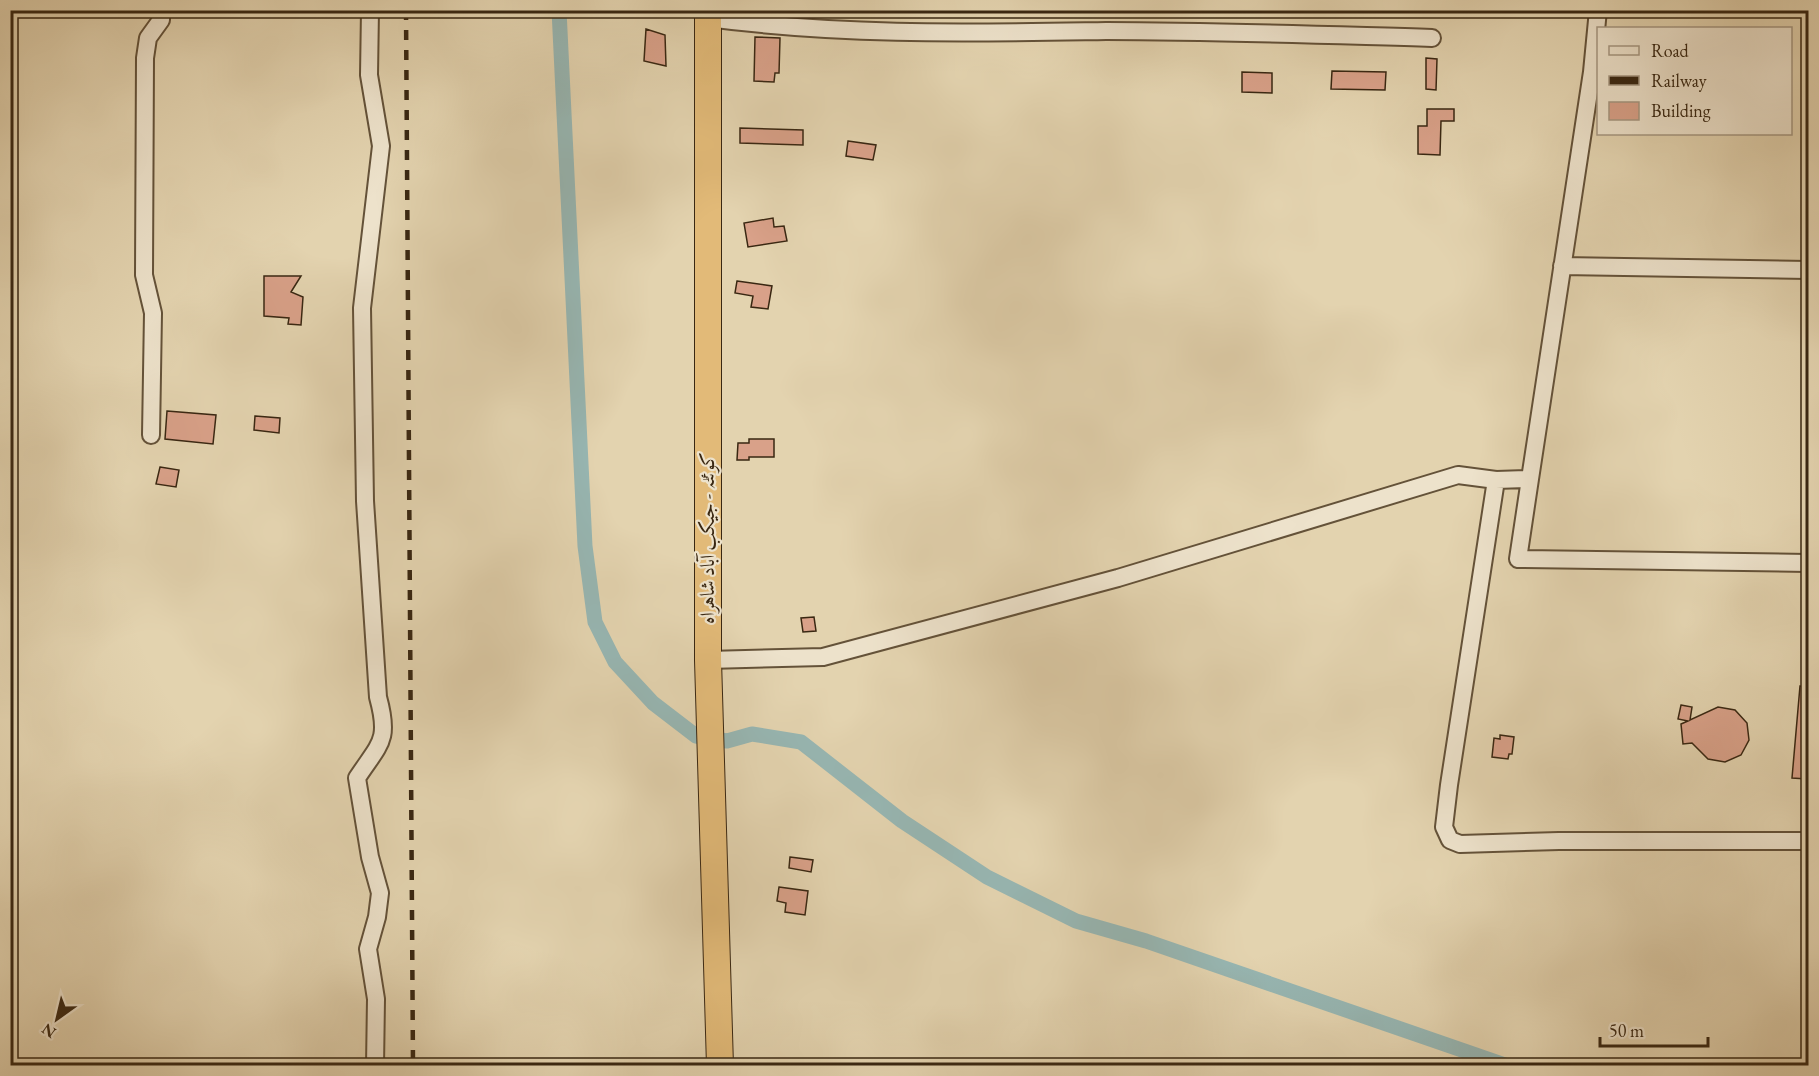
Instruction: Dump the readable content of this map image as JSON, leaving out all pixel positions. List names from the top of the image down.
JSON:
{
  "streets": {
    "highway": ["کوئٹہ - جیکب آباد شاہراہ"]
  },
  "legend": ["Road", "Railway", "Building"],
  "scale_bar": "50 m",
  "north": "bottom left"
}
